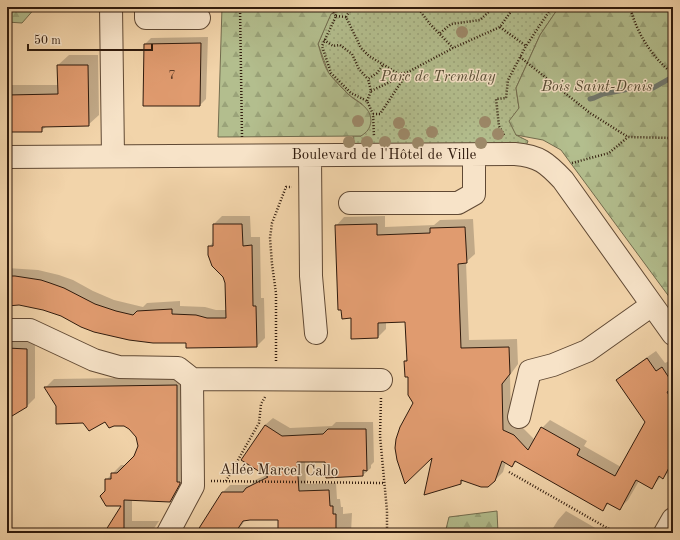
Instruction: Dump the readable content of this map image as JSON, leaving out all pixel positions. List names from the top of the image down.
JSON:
{
  "streets": {
    "street": ["Boulevard de l'Hôtel de Ville"],
    "path": ["Allée Marcel Callo"]
  },
  "parks": ["Parc de Tremblay", "Bois Saint-Denis"],
  "house_numbers": ["7"],
  "scale_bar": "50 m"
}
